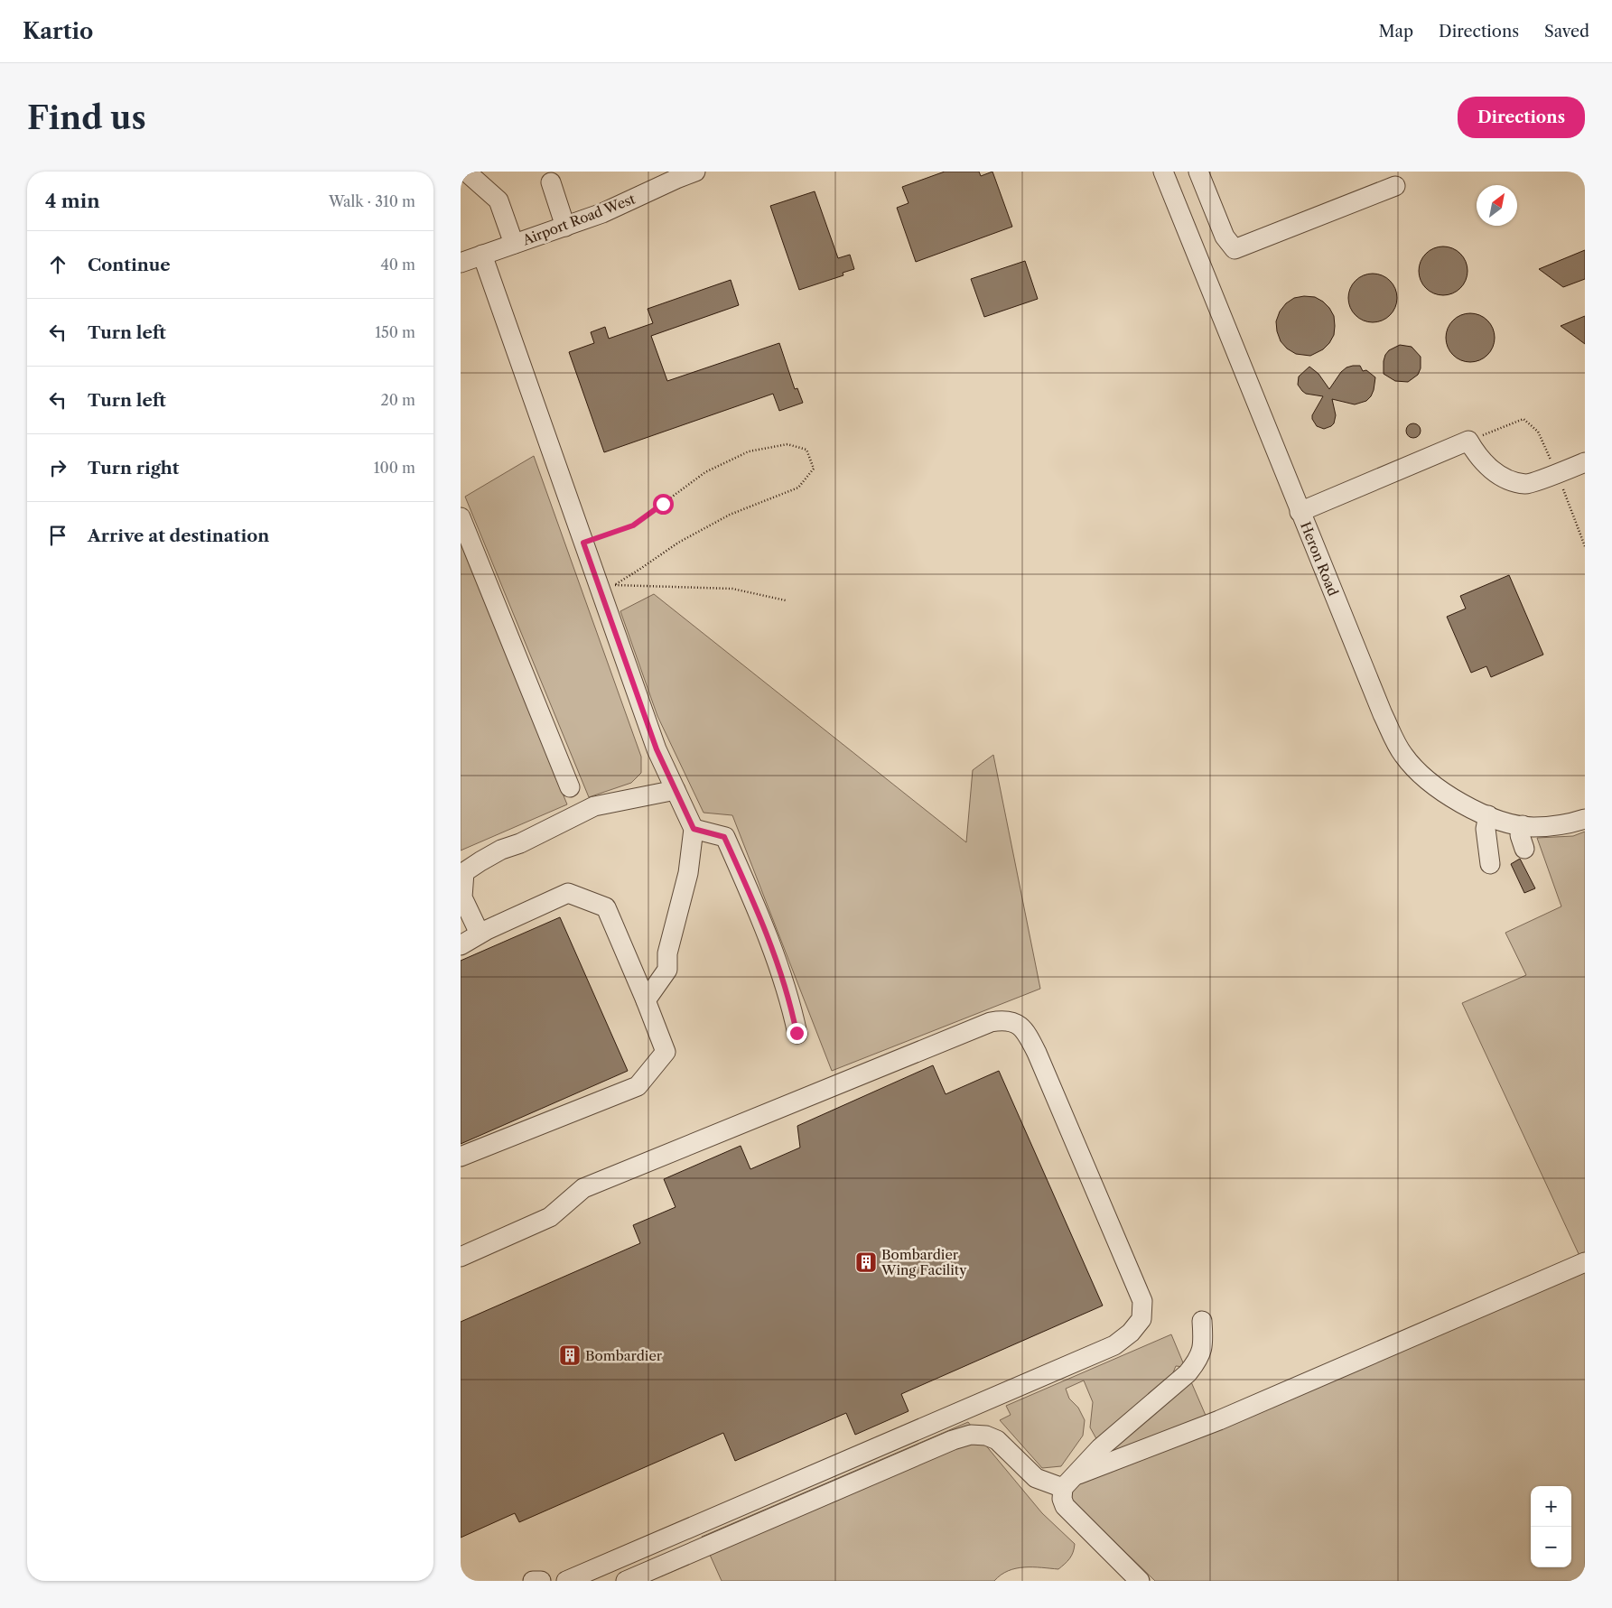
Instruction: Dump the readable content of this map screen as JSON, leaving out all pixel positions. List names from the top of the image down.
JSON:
{
  "streets": {
    "street": ["Airport Road West", "Heron Road"]
  },
  "places": {
    "building": ["Bombardier Wing Facility", "Bombardier"]
  },
  "north": "top right",
  "page": {
    "header": "Kartio",
    "nav": ["Map", "Directions", "Saved"],
    "buttons": "Directions",
    "title": "Find us",
    "heading": ["4 min", "Walk · 310 m"],
    "list": [
      ["Continue", "40 m"],
      ["Turn left", "150 m"],
      ["Turn left", "20 m"],
      ["Turn right", "100 m"],
      "Arrive at destination"
    ],
    "map_buttons": ["+", "−"]
  }
}
